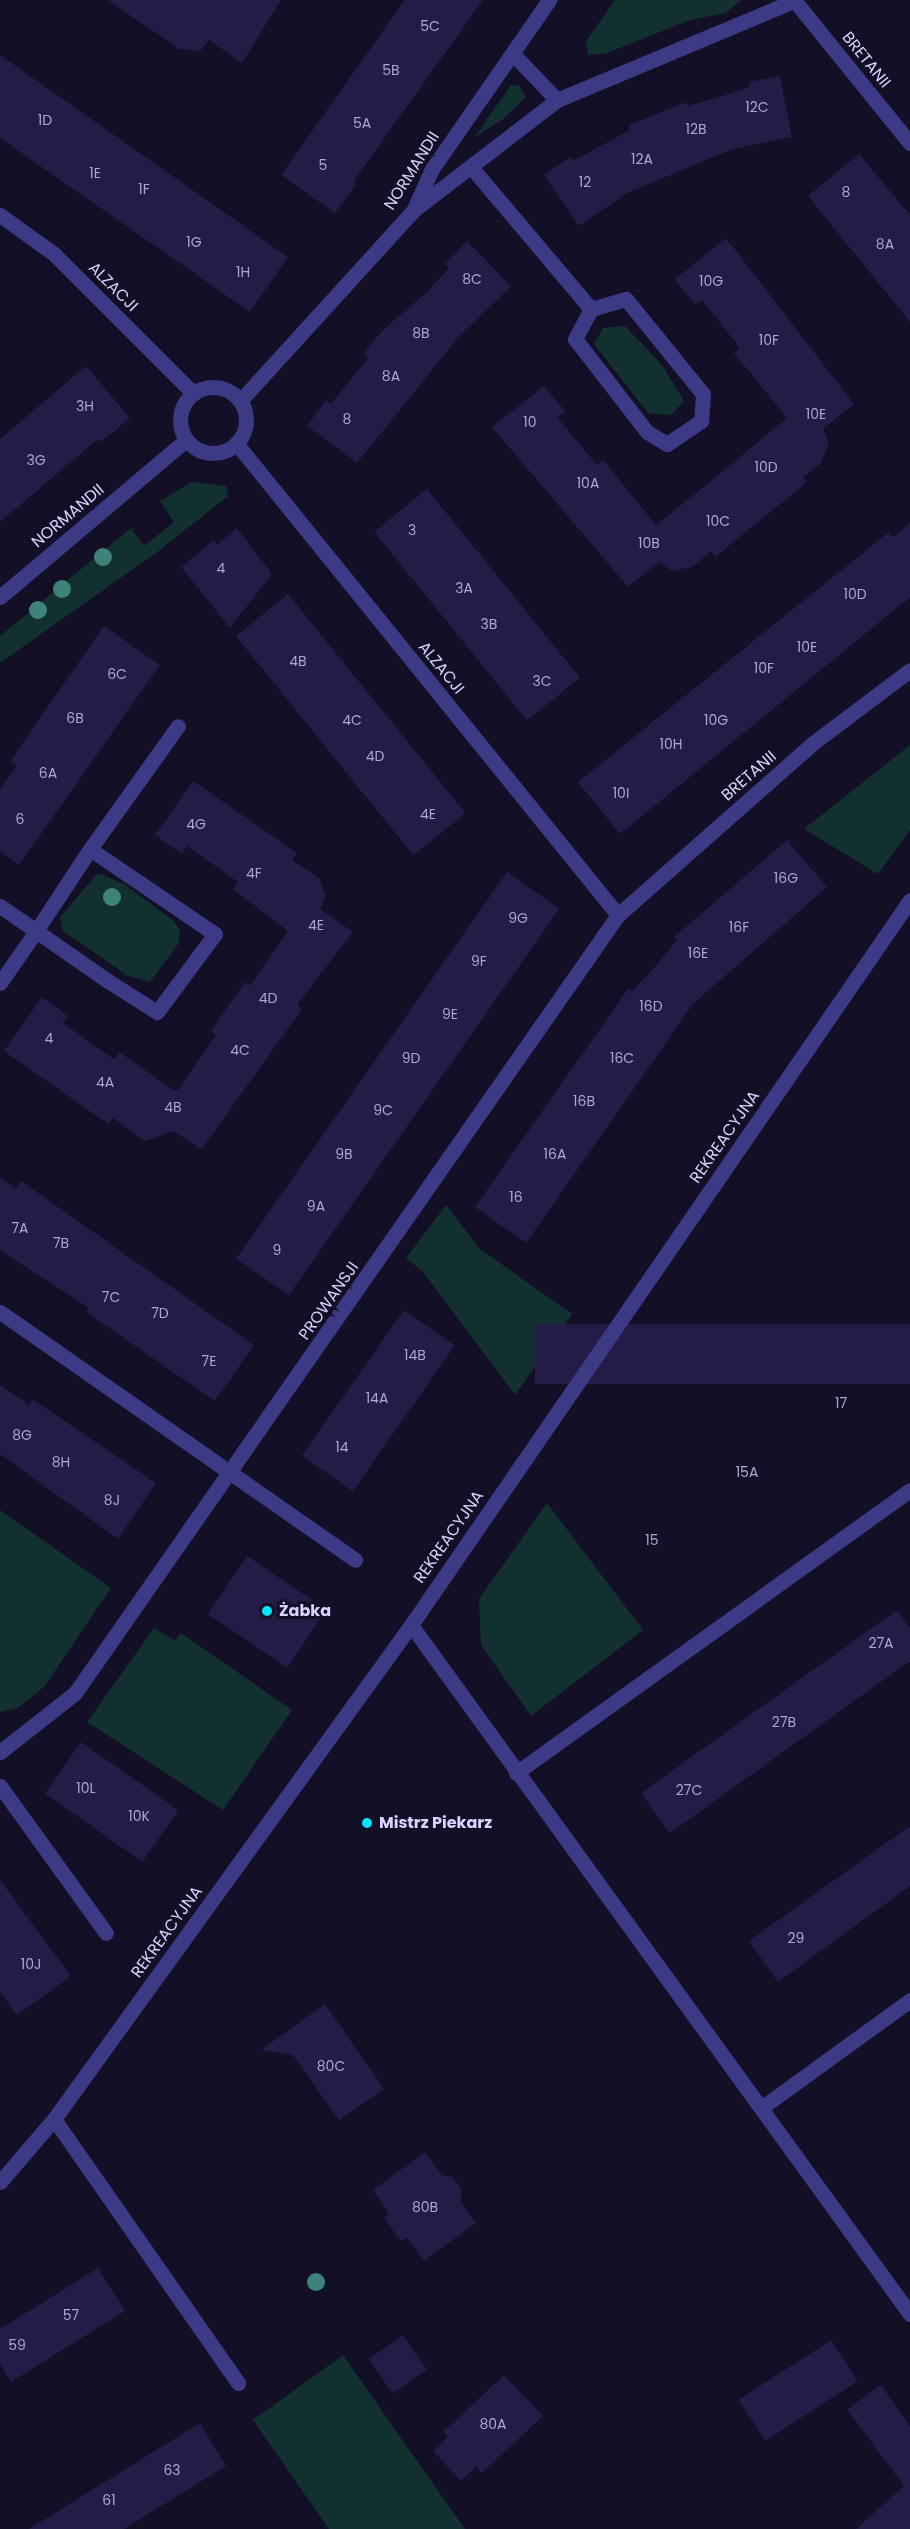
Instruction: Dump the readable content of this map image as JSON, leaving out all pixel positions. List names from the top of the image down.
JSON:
{
  "streets": {
    "street": [
      "BRETANII",
      "NORMANDII",
      "ALZACJI",
      "REKREACYJNA",
      "PROWANSJI"
    ]
  },
  "crossings": [
    ["BRETANII", "ALZACJI"],
    ["BRETANII", "PROWANSJI"],
    ["NORMANDII", "ALZACJI"],
    ["ALZACJI", "PROWANSJI"]
  ],
  "places": ["Żabka", "Mistrz Piekarz"],
  "house_numbers": [
    "5C",
    "5B",
    "12C",
    "1D",
    "5A",
    "12B",
    "12A",
    "5",
    "1E",
    "12",
    "1F",
    "8",
    "1G",
    "8A",
    "1H",
    "8C",
    "10G",
    "8B",
    "10F",
    "8A",
    "3H",
    "10E",
    "8",
    "10",
    "3G",
    "10D",
    "10A",
    "10C",
    "3",
    "10B",
    "4",
    "3A",
    "10D",
    "3B",
    "10E",
    "4B",
    "10F",
    "6C",
    "3C",
    "6B",
    "4C",
    "10G",
    "10H",
    "4D",
    "6A",
    "10I",
    "4E",
    "6",
    "4G",
    "4F",
    "16G",
    "9G",
    "4E",
    "16F",
    "16E",
    "9F",
    "4D",
    "16D",
    "9E",
    "4",
    "4C",
    "9D",
    "16C",
    "4A",
    "16B",
    "4B",
    "9C",
    "9B",
    "16A",
    "16",
    "9A",
    "7A",
    "7B",
    "9",
    "7C",
    "7D",
    "14B",
    "7E",
    "14A",
    "17",
    "8G",
    "14",
    "8H",
    "15A",
    "8J",
    "15",
    "27A",
    "27B",
    "10L",
    "27C",
    "10K",
    "29",
    "10J",
    "80C",
    "80B",
    "57",
    "59",
    "80A",
    "63",
    "61"
  ]
}
